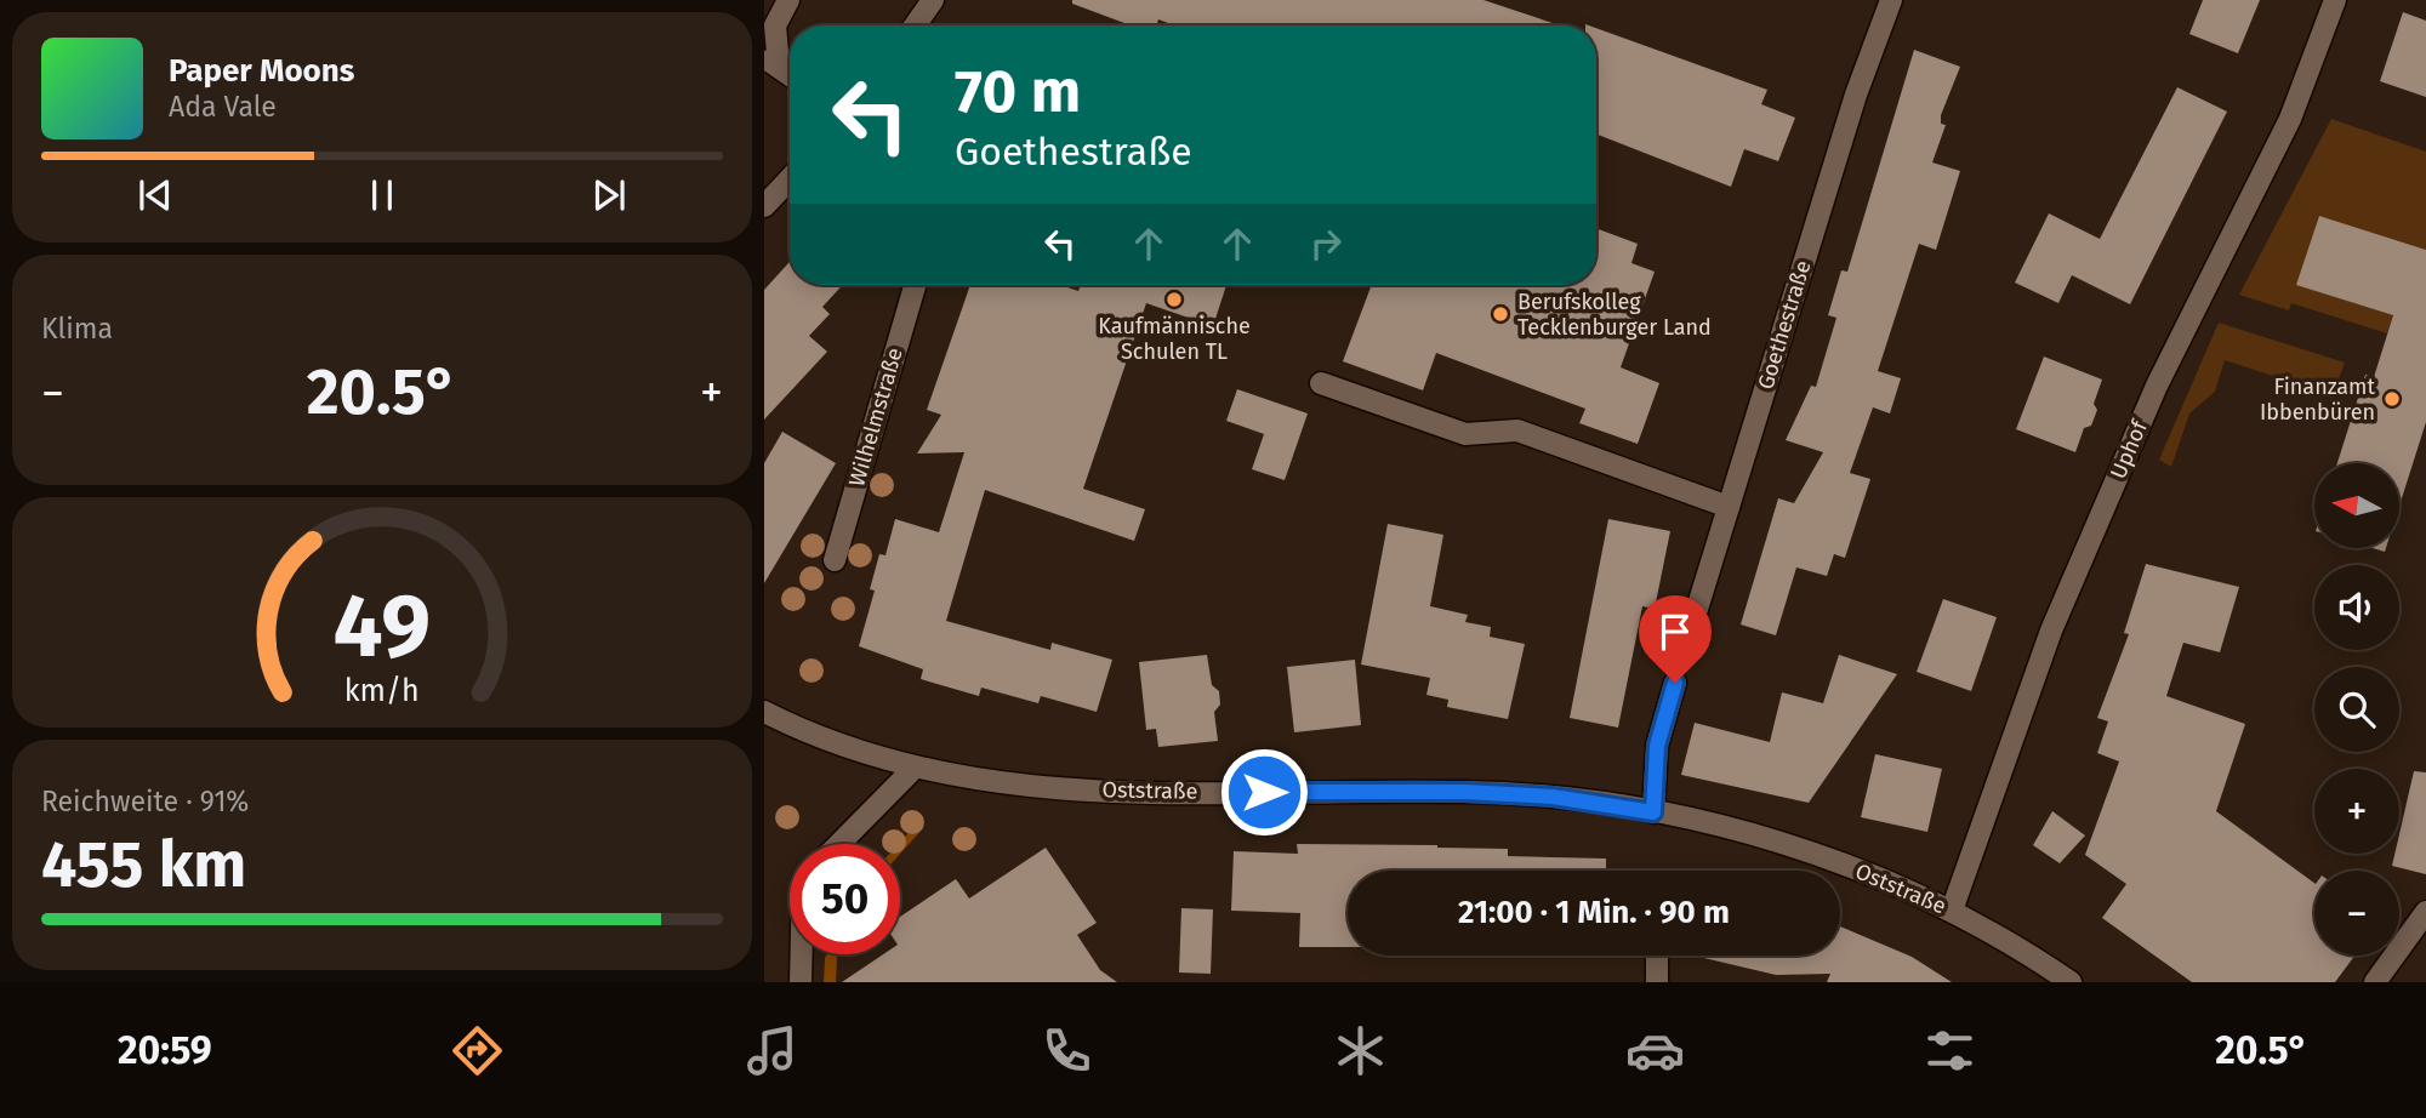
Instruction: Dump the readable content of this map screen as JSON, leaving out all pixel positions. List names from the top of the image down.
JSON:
{
  "streets": {
    "street": [
      "Goethestraße",
      "Wilhelmstraße",
      "Uphof",
      "Oststraße"
    ]
  },
  "crossings": [
    ["Uphof", "Oststraße"]
  ],
  "places": ["Kaufmännische Schulen TL", "Berufskolleg Tecklenburger Land", "Finanzamt Ibbenbüren"],
  "north": "left",
  "page": {
    "turn": ["70 m", "Goethestraße"],
    "song": ["Paper Moons", "Ada Vale"],
    "tile": [
      "Klima",
      ["Reichweite · 91%", "455 km"]
    ],
    "heat": ["−", "20.5°", "+"],
    "map_buttons": ["+", "−"],
    "limit": "50",
    "trip": "21:00 · 1 Min. · 90 m",
    "tabs": ["20:59", "20.5°"],
    "gauge": ["49", "km/h"]
  }
}
